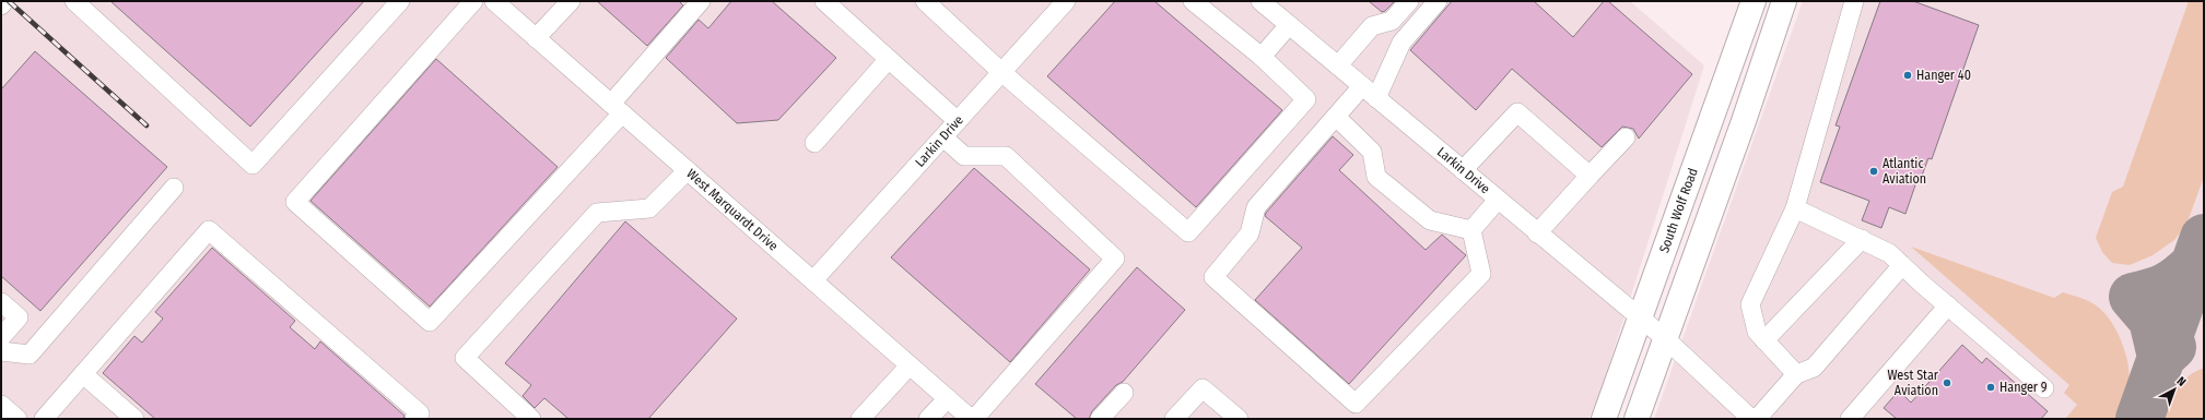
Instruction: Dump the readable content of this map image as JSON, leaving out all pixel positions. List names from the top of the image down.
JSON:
{
  "streets": {
    "main road": ["South Wolf Road"],
    "street": ["Larkin Drive", "West Marquardt Drive"]
  },
  "crossings": [
    ["Larkin Drive", "West Marquardt Drive"],
    ["Larkin Drive", "South Wolf Road"]
  ],
  "places": [
    "Hanger 40",
    "Atlantic Aviation",
    "West Star Aviation",
    "Hanger 9"
  ],
  "north": "top right"
}
